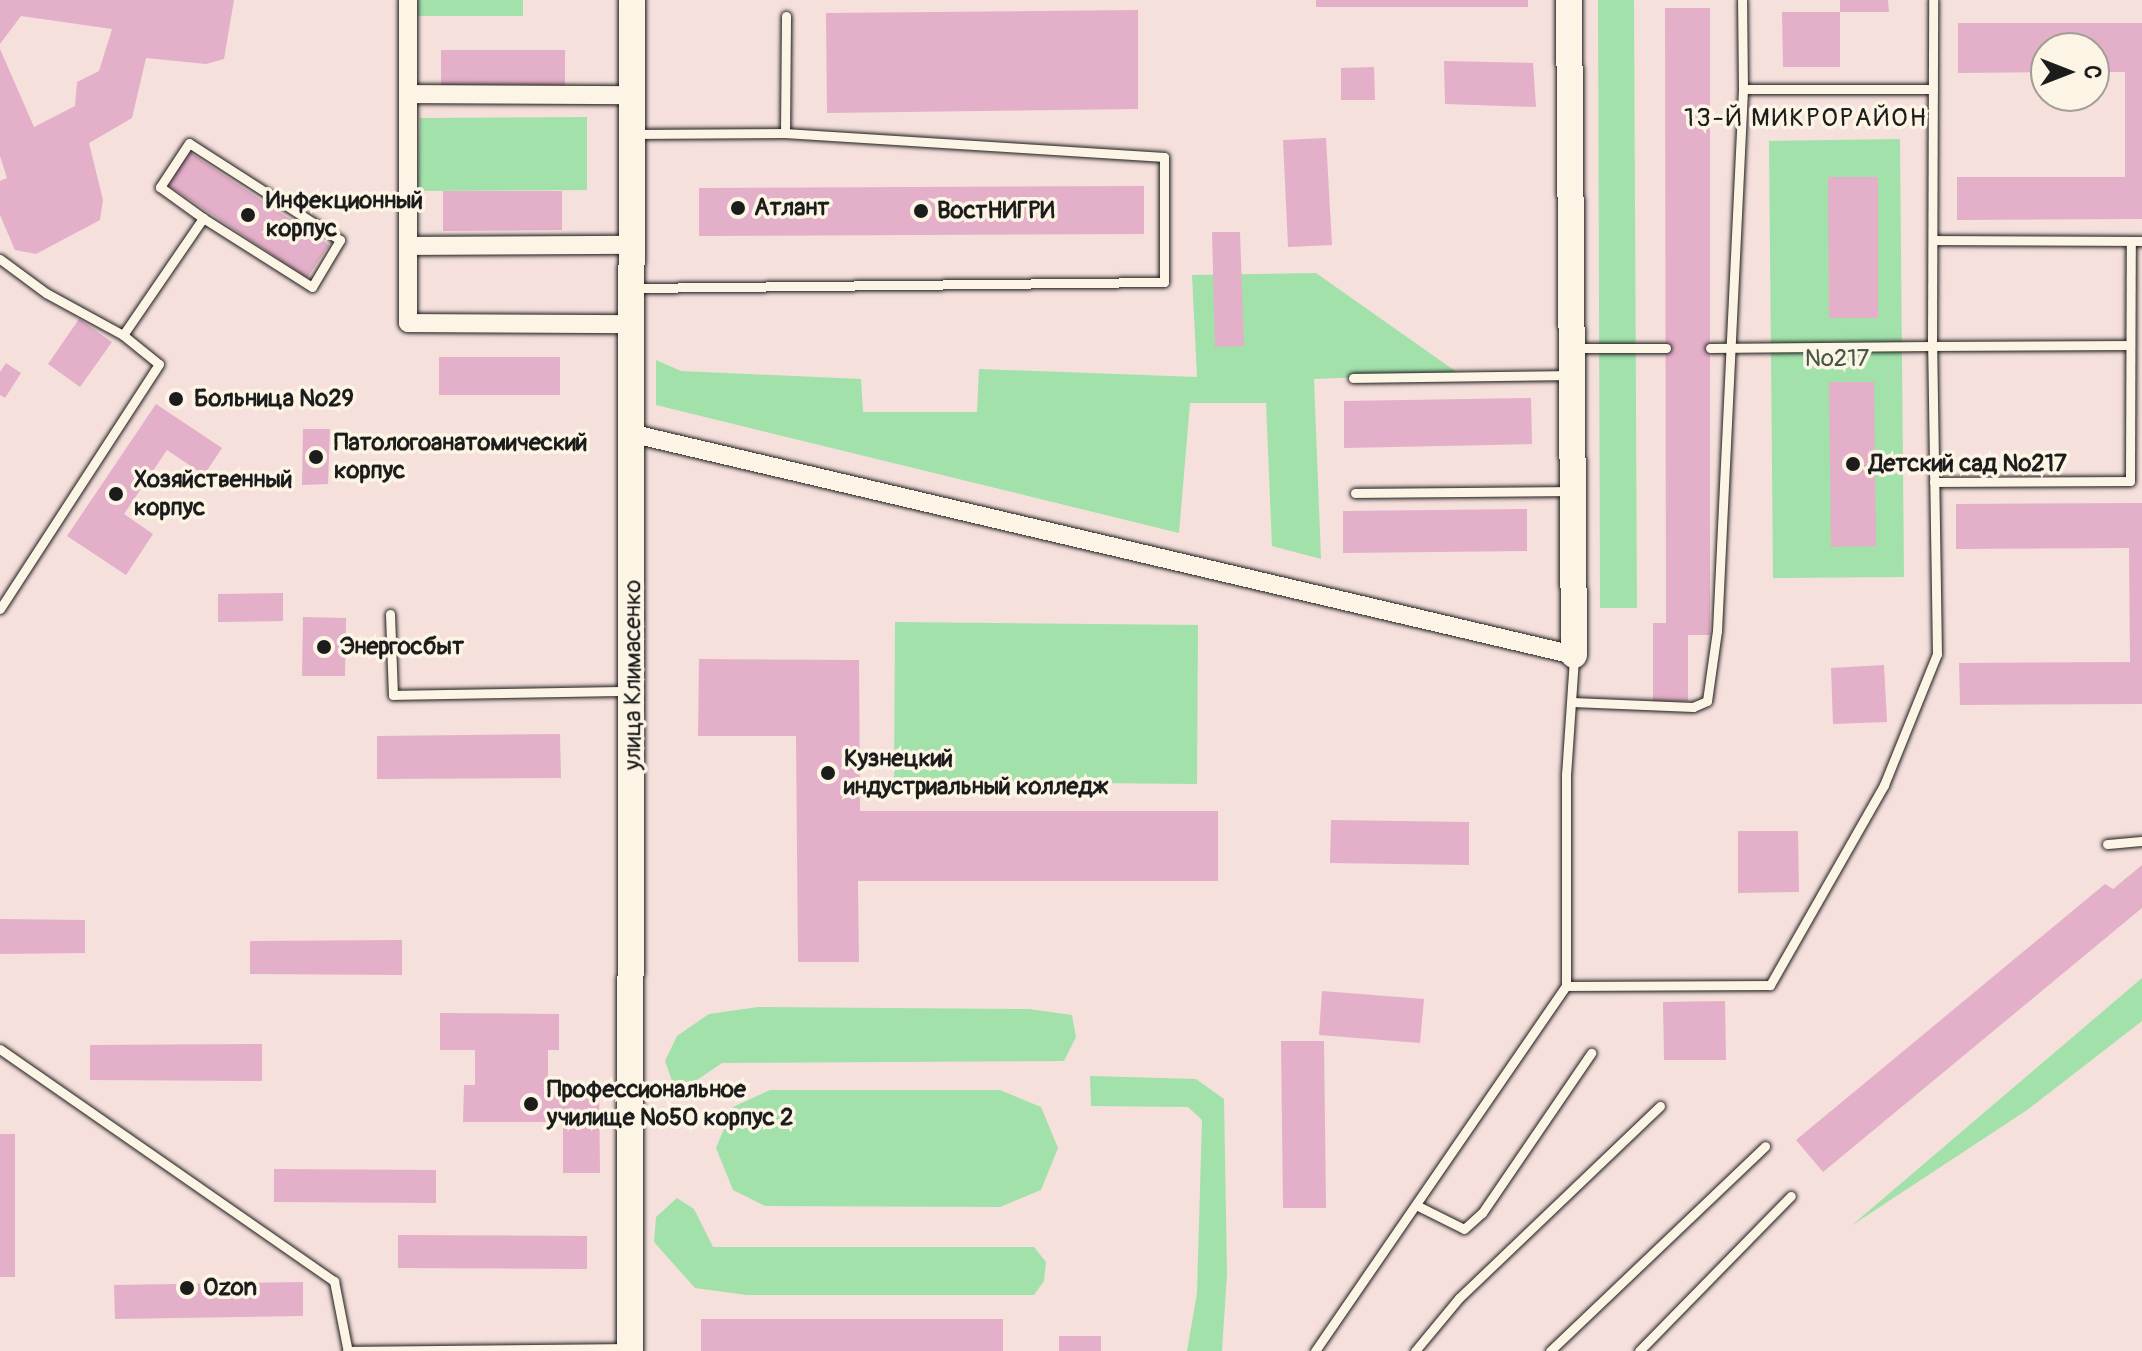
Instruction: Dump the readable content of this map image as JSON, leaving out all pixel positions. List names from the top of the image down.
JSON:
{
  "streets": {
    "street": ["улица Климасенко"]
  },
  "districts": ["13-Й МИКРОРАЙОН"],
  "parks": ["№217"],
  "places": [
    "Атлант",
    "ВостНИГРИ",
    "Инфекционный корпус",
    "Больница №29",
    "Патологоанатомический корпус",
    "Детский сад №217",
    "Хозяйственный корпус",
    "Энергосбыт",
    "Кузнецкий индустриальный колледж",
    "Профессиональное училище №50 корпус 2",
    "Ozon"
  ],
  "north": "right"
}
